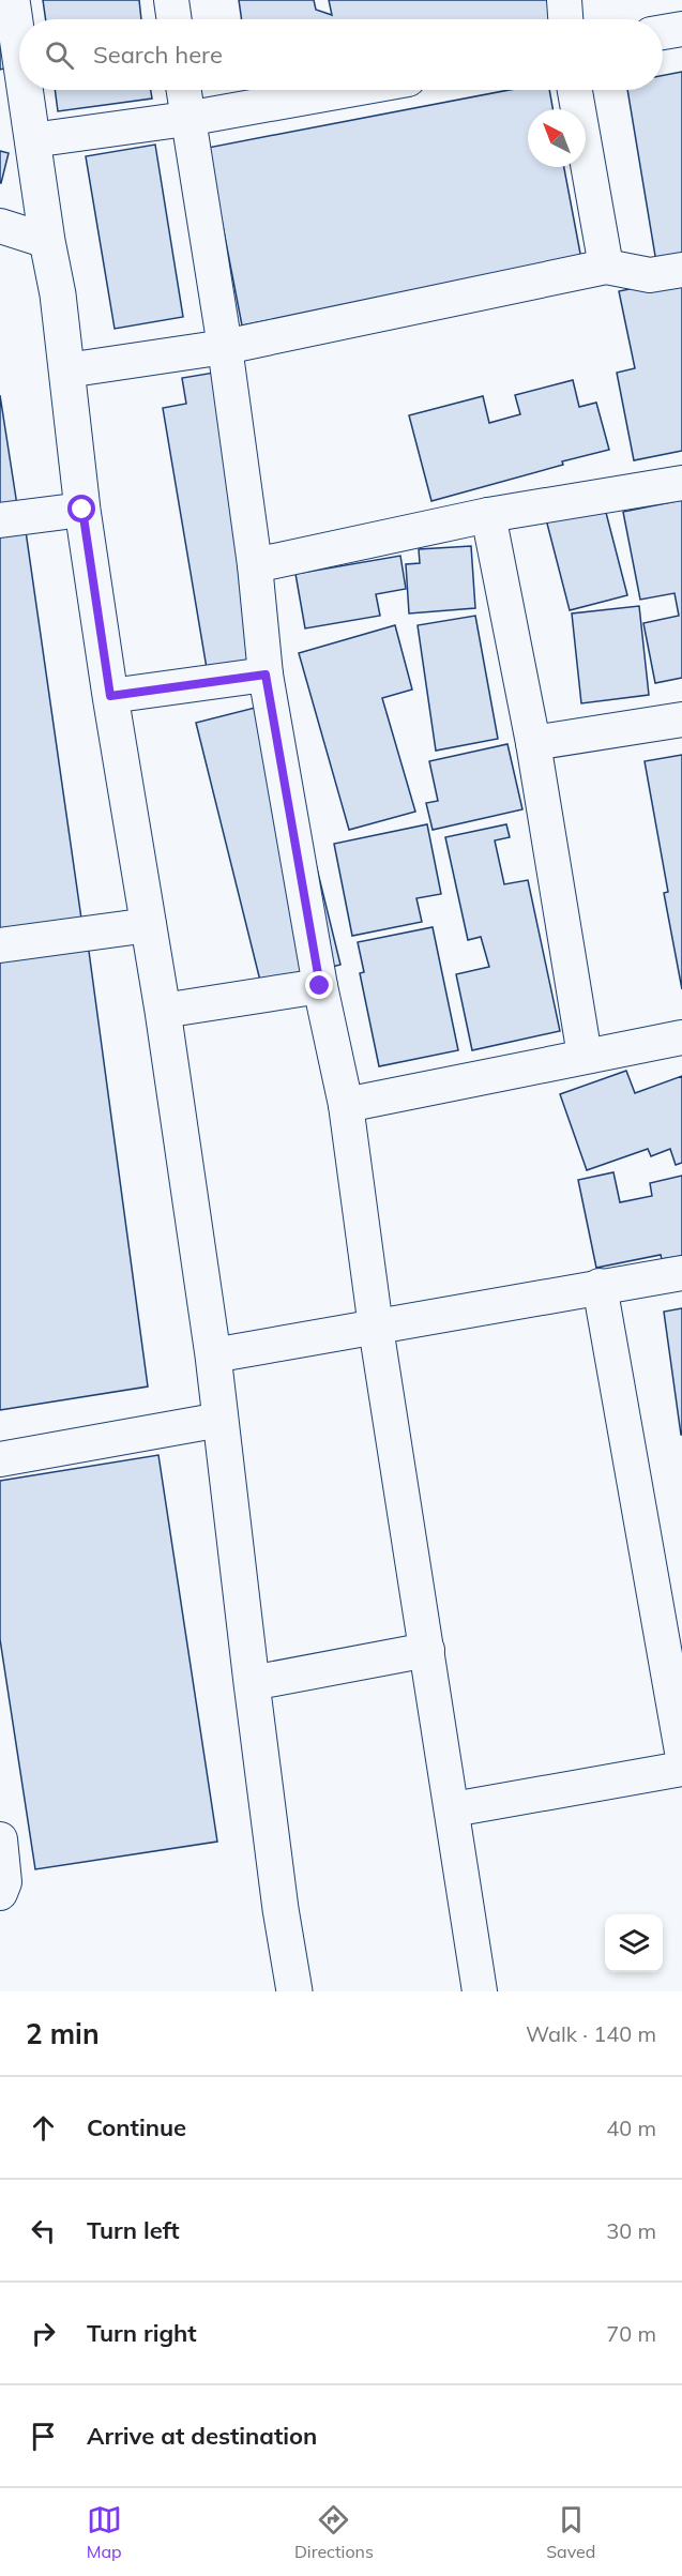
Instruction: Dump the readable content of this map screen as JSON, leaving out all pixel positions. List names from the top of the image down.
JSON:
{
  "north": "top left",
  "page": {
    "search": "Search here",
    "heading": ["2 min", "Walk · 140 m"],
    "list": [
      ["Continue", "40 m"],
      ["Turn left", "30 m"],
      ["Turn right", "70 m"],
      "Arrive at destination"
    ],
    "nav": ["Map", "Directions", "Saved"]
  }
}
